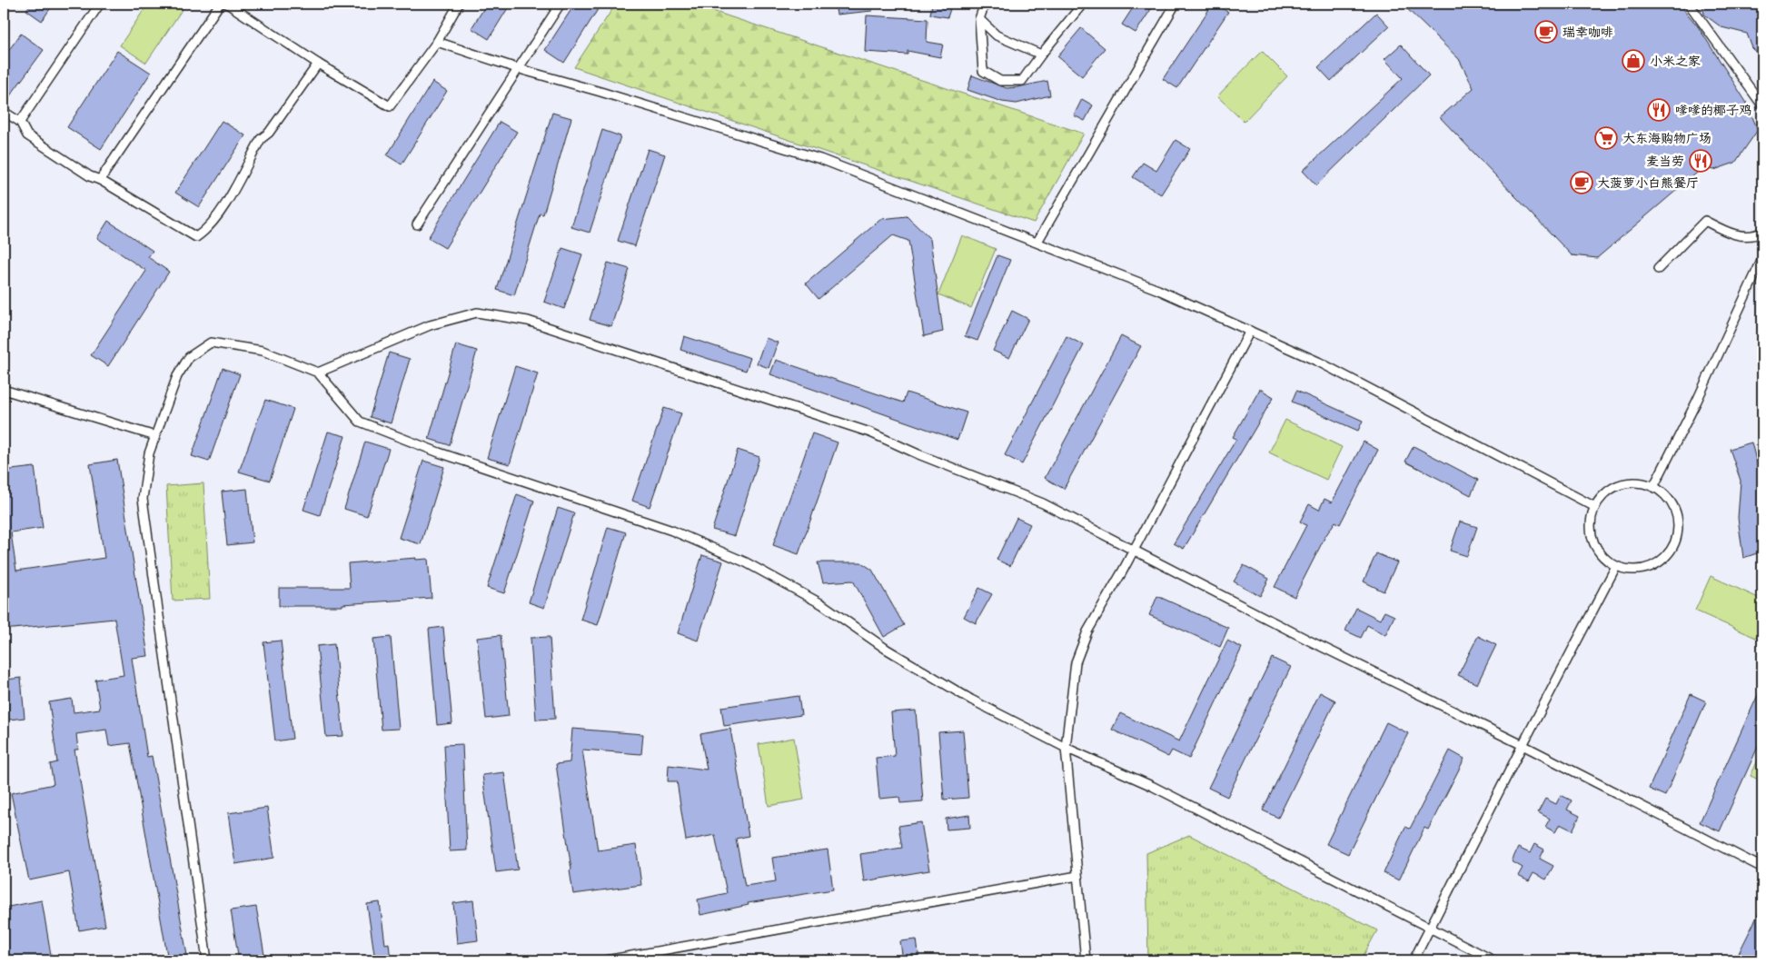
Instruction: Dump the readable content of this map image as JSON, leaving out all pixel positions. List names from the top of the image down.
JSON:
{
  "places": {
    "cafe": ["瑞幸咖啡", "大菠萝小白熊餐厅"],
    "shop": ["小米之家"],
    "restaurant": ["嗲嗲的椰子鸡", "麦当劳"],
    "supermarket": ["大东海购物广场"]
  }
}
